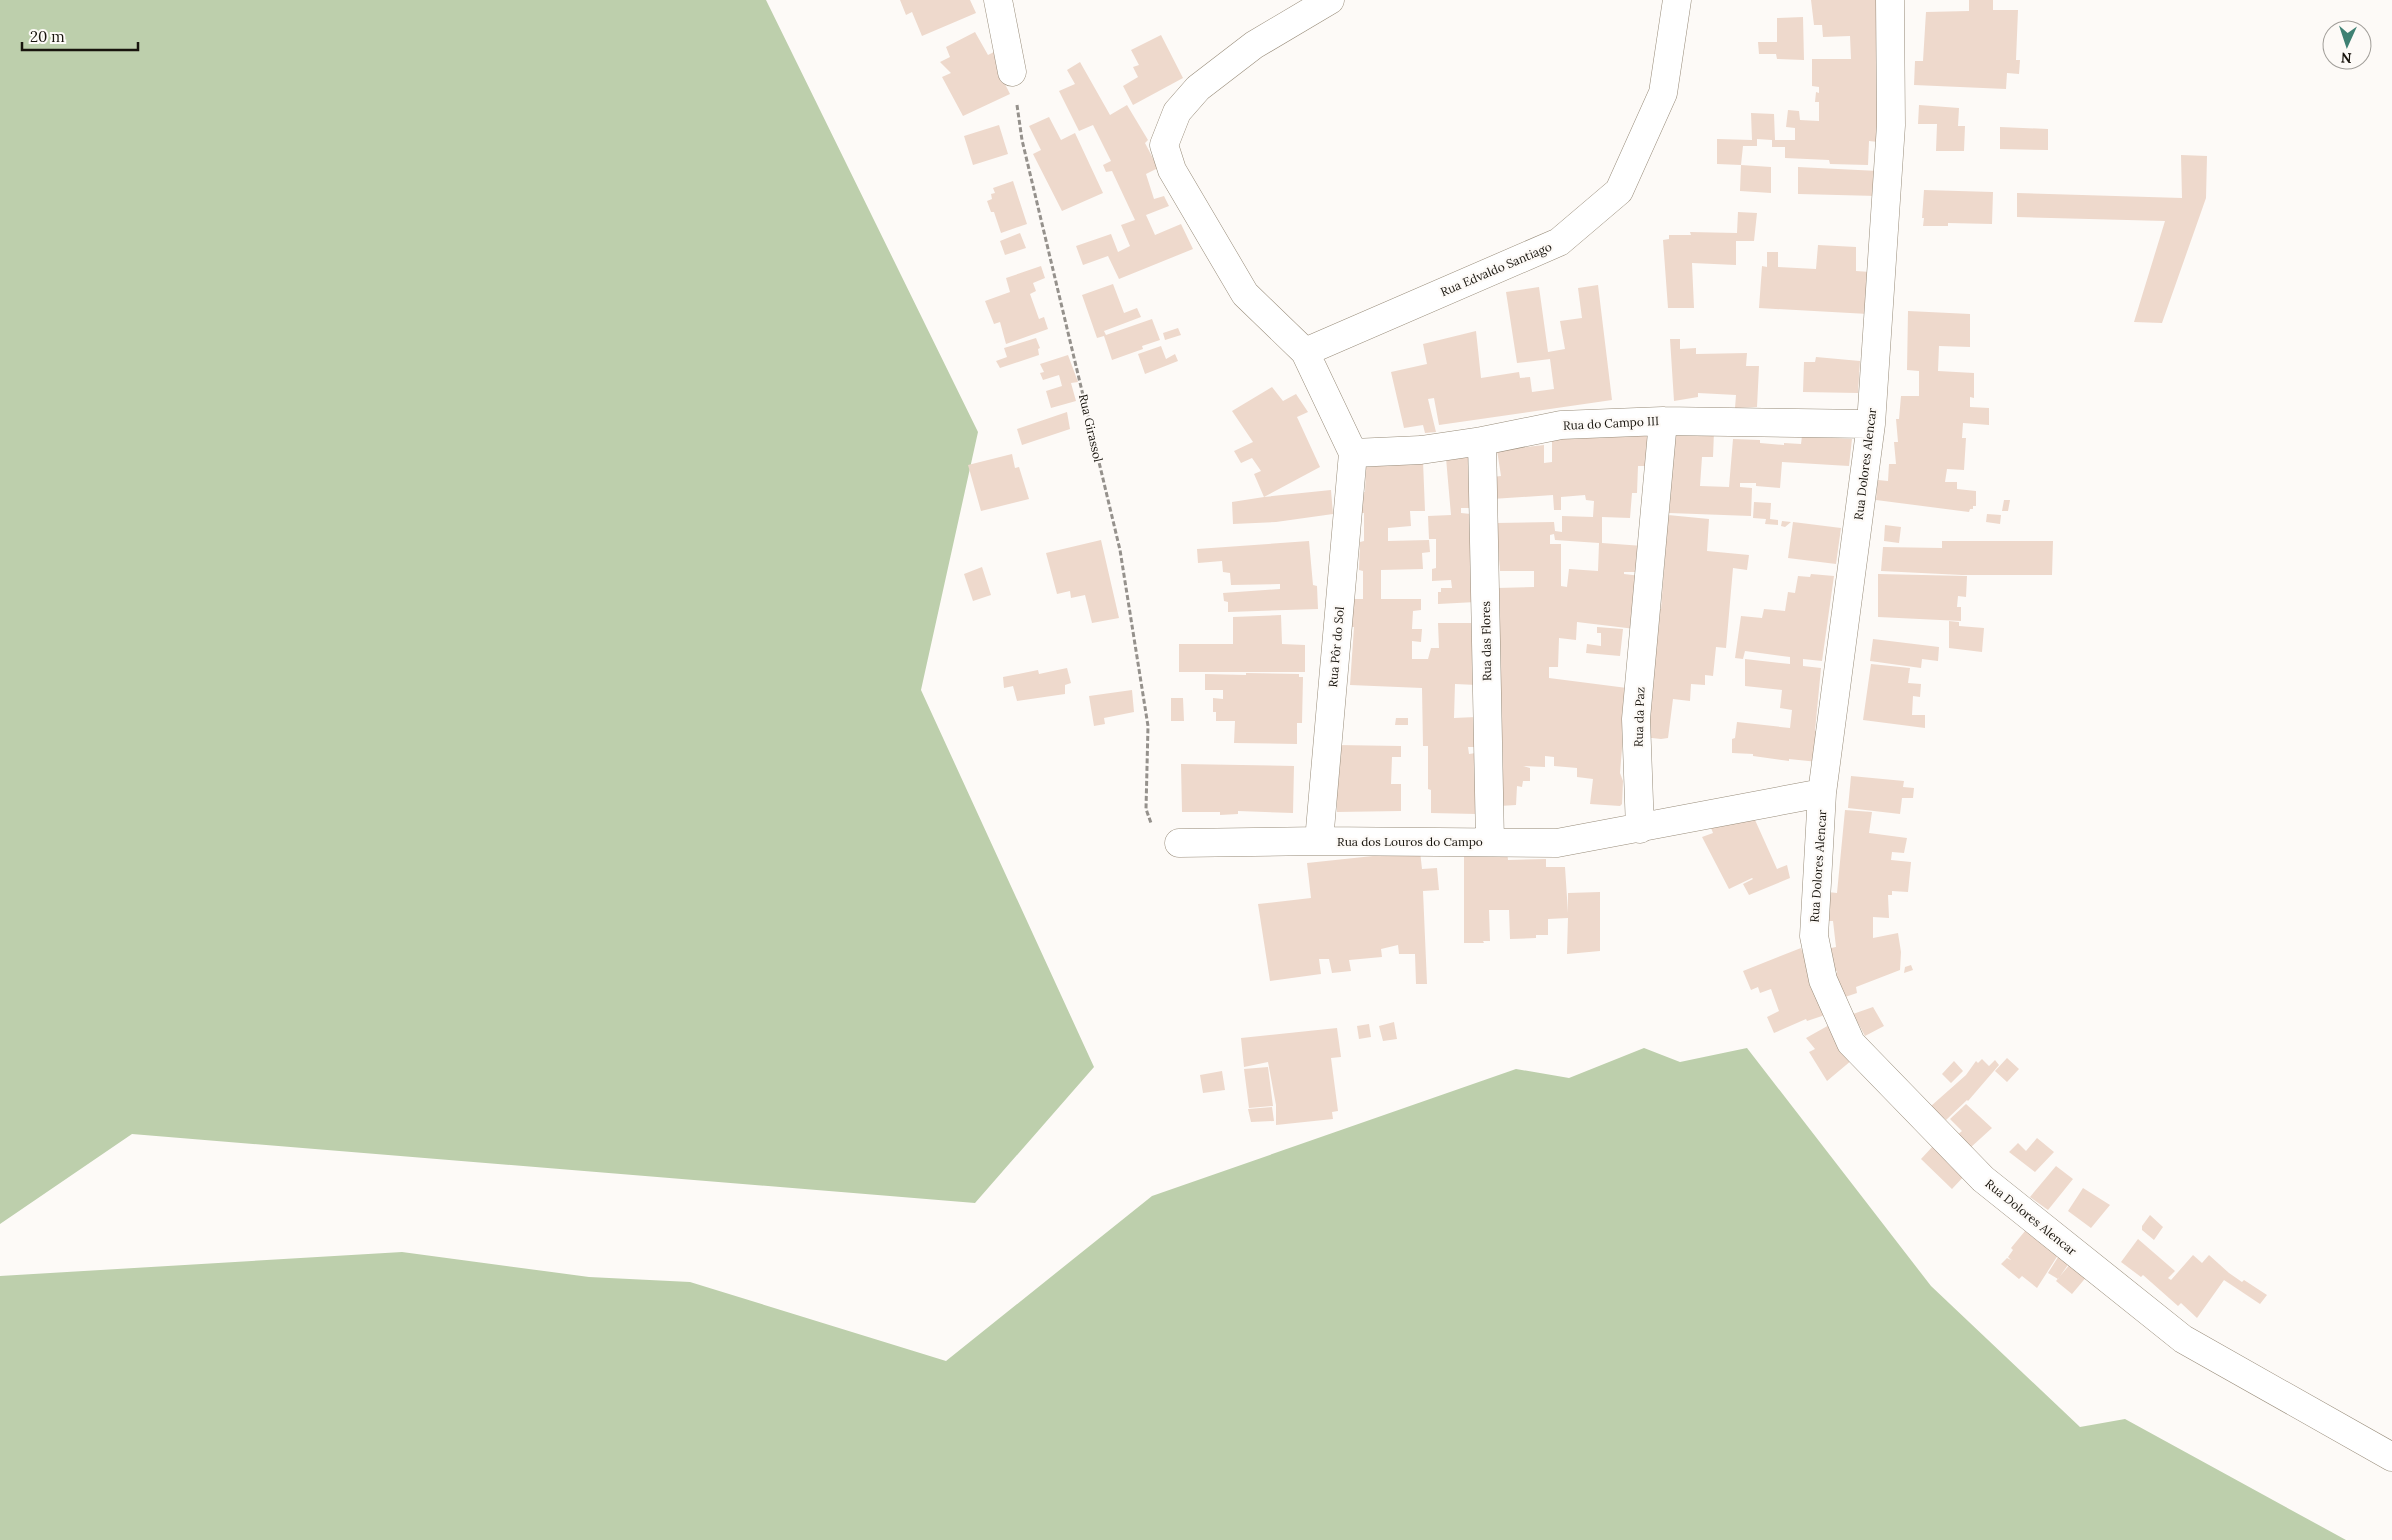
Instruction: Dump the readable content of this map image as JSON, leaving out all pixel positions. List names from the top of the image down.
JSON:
{
  "streets": {
    "street": [
      "Rua Edvaldo Santiago",
      "Rua do Campo III",
      "Rua Dolores Alencar",
      "Rua das Flores",
      "Rua Pôr do Sol",
      "Rua da Paz",
      "Rua dos Louros do Campo"
    ],
    "path": ["Rua Girassol"]
  },
  "crossings": [
    ["Rua do Campo III", "Rua Dolores Alencar"],
    ["Rua do Campo III", "Rua das Flores"],
    ["Rua do Campo III", "Rua Pôr do Sol"],
    ["Rua do Campo III", "Rua da Paz"],
    ["Rua Girassol", "Rua dos Louros do Campo"],
    ["Rua das Flores", "Rua dos Louros do Campo"],
    ["Rua Pôr do Sol", "Rua dos Louros do Campo"],
    ["Rua da Paz", "Rua dos Louros do Campo"]
  ],
  "scale_bar": "20 m",
  "north": "bottom"
}
